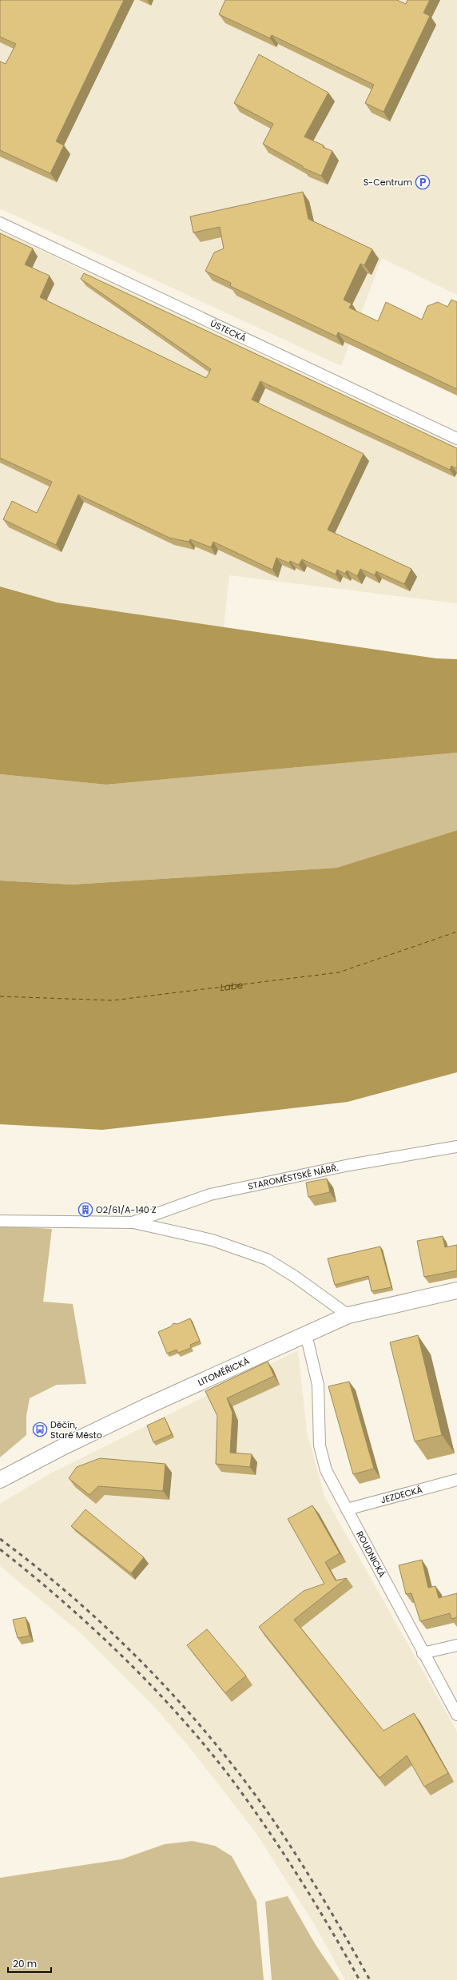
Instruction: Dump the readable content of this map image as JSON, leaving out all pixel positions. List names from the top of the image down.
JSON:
{
  "streets": {
    "main road": ["LITOMĚŘICKÁ"],
    "street": [
      "ÚSTECKÁ",
      "STAROMĚSTSKÉ NÁBŘ.",
      "JEZDECKÁ",
      "ROUDNICKÁ"
    ]
  },
  "crossings": [
    ["STAROMĚSTSKÉ NÁBŘ.", "LITOMĚŘICKÁ"],
    ["LITOMĚŘICKÁ", "ROUDNICKÁ"],
    ["JEZDECKÁ", "ROUDNICKÁ"]
  ],
  "water": ["Labe"],
  "places": {
    "parking": ["S-Centrum"],
    "building": ["O2/61/A-140 Z"],
    "bus stop": ["Děčín, Staré Město"]
  },
  "scale_bar": "20 m"
}
